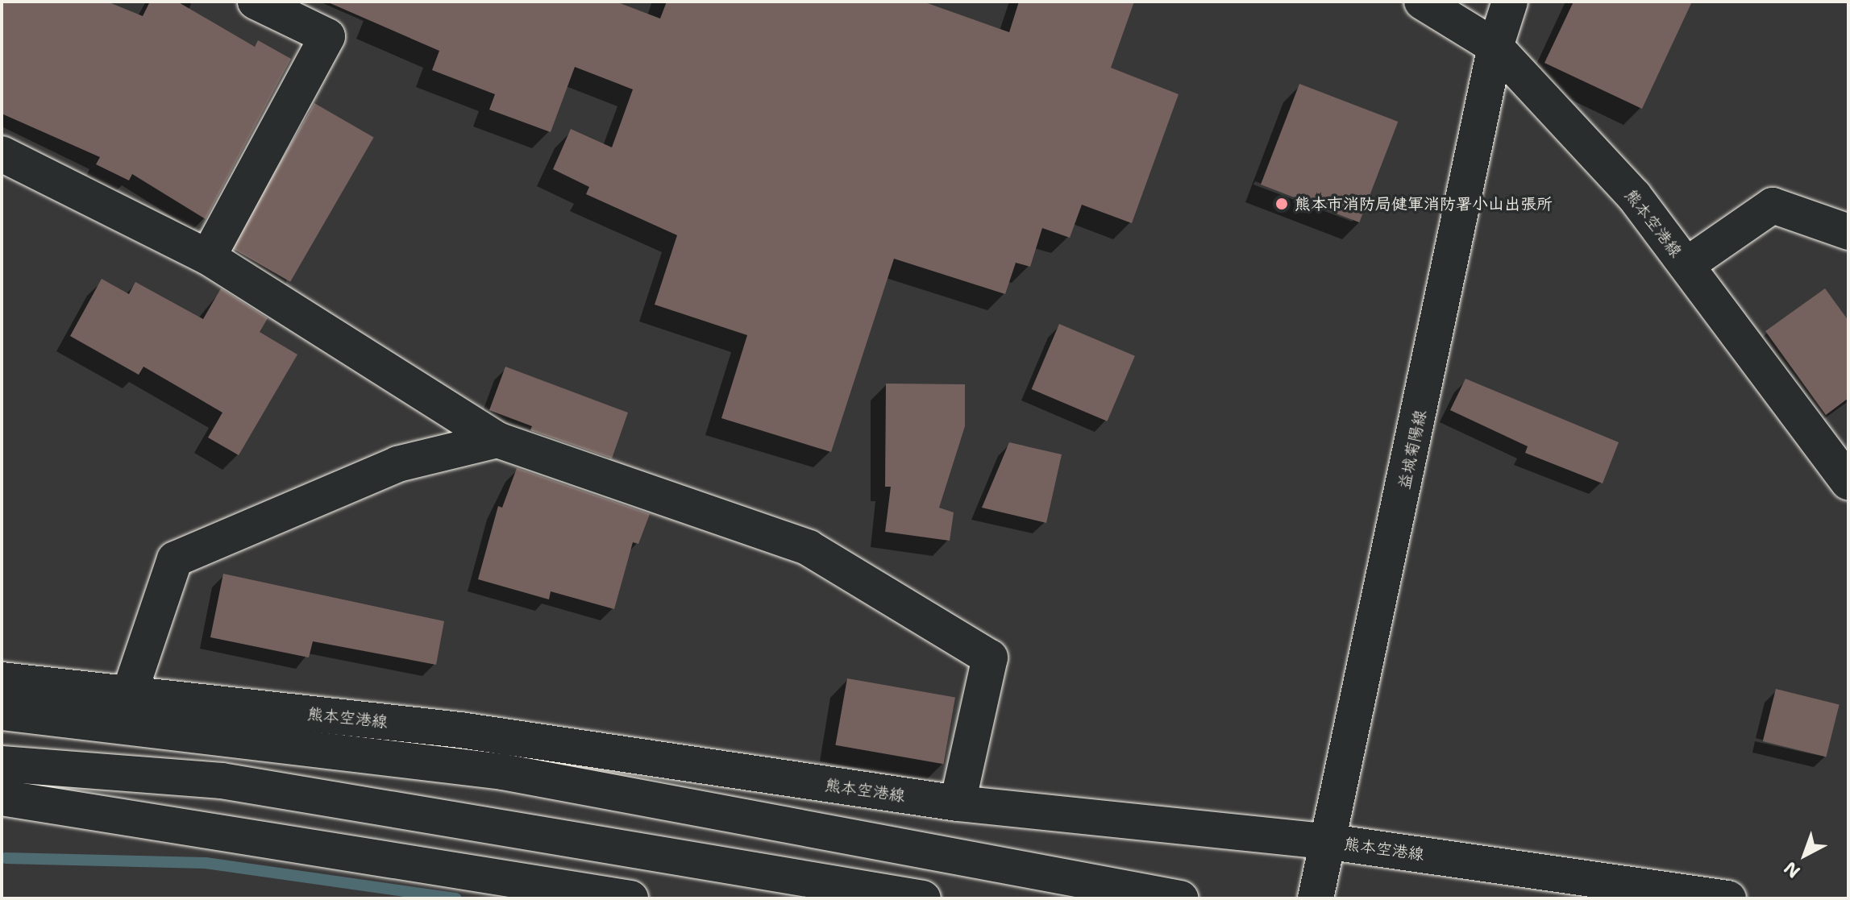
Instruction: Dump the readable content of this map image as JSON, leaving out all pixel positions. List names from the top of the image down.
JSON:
{
  "streets": {
    "main road": ["熊本空港線", "益城菊陽線"]
  },
  "crossings": [
    ["熊本空港線", "益城菊陽線"]
  ],
  "places": ["熊本市消防局健軍消防署小山出張所"],
  "north": "bottom left"
}
